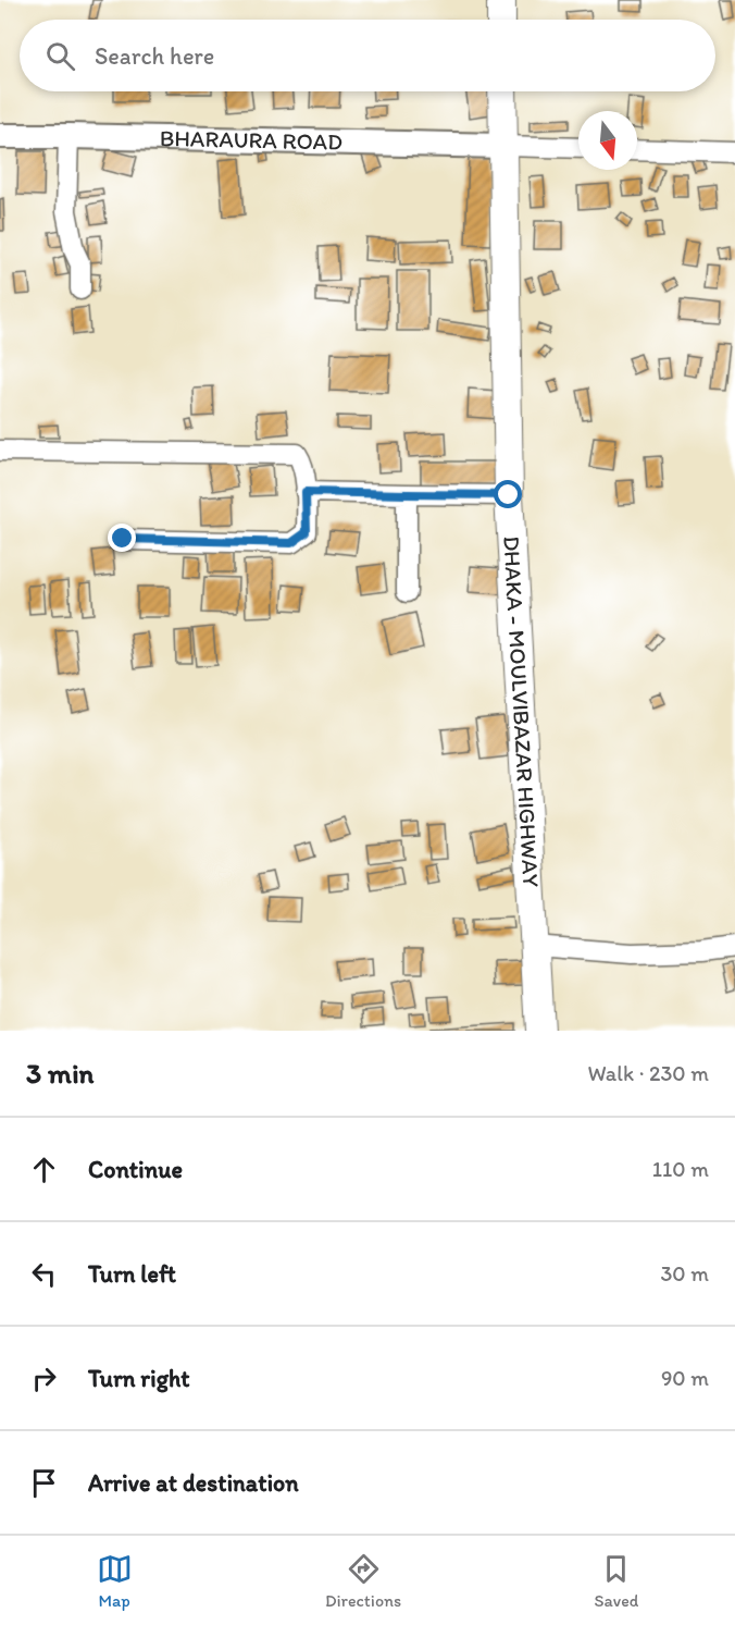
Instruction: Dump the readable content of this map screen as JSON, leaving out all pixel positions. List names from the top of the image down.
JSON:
{
  "streets": {
    "highway": ["DHAKA - MOULVIBAZAR HIGHWAY"],
    "main road": ["BHARAURA ROAD"]
  },
  "crossings": [
    ["BHARAURA ROAD", "DHAKA - MOULVIBAZAR HIGHWAY"]
  ],
  "north": "bottom",
  "page": {
    "search": "Search here",
    "heading": ["3 min", "Walk · 230 m"],
    "list": [
      ["Continue", "110 m"],
      ["Turn left", "30 m"],
      ["Turn right", "90 m"],
      "Arrive at destination"
    ],
    "nav": ["Map", "Directions", "Saved"]
  }
}
